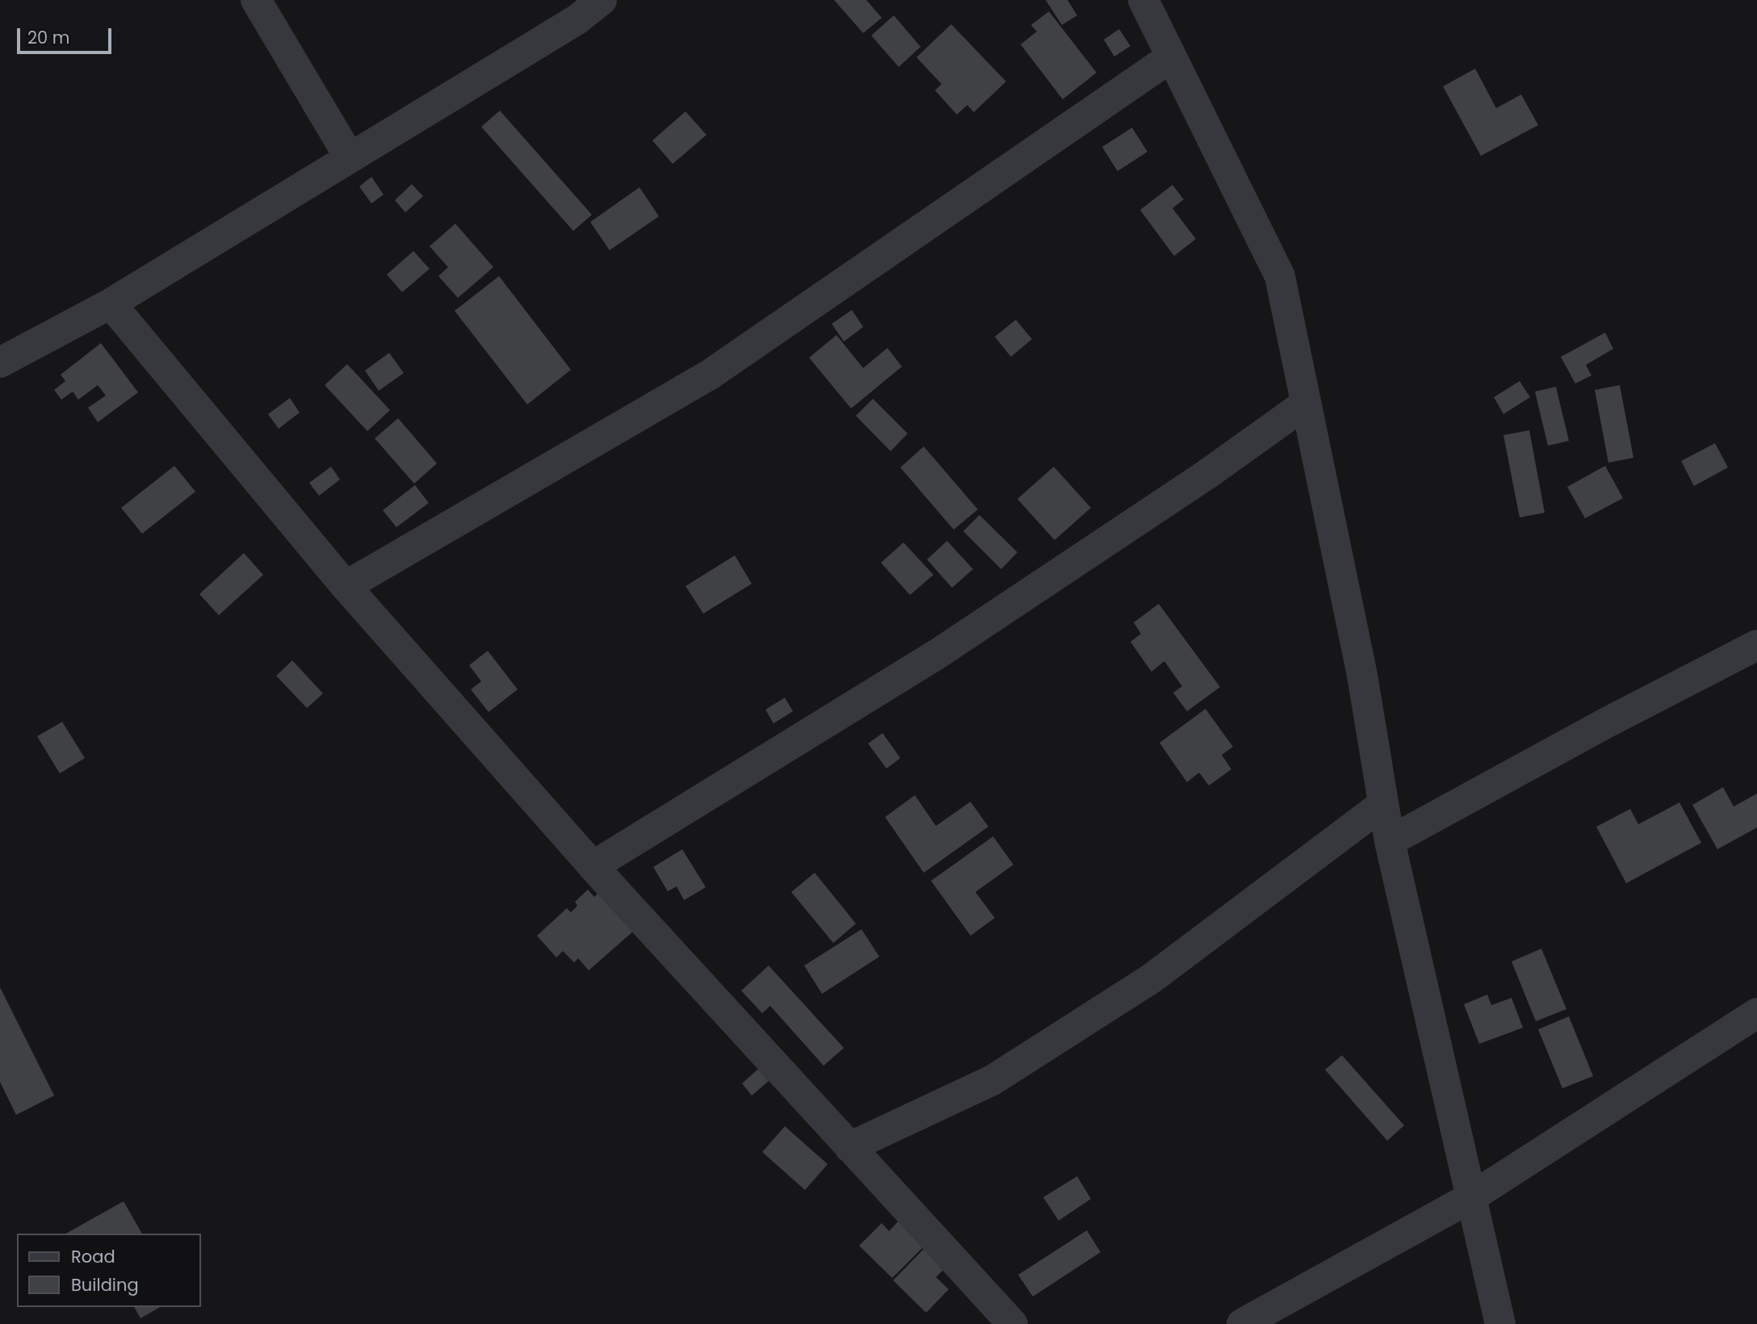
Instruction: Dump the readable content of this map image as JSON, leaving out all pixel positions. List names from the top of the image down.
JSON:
{
  "legend": ["Road", "Building"],
  "scale_bar": "20 m"
}
